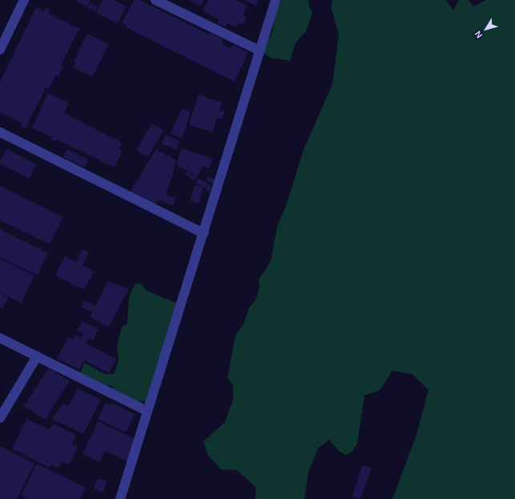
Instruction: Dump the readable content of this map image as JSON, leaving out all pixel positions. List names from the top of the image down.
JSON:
{
  "north": "bottom left"
}
